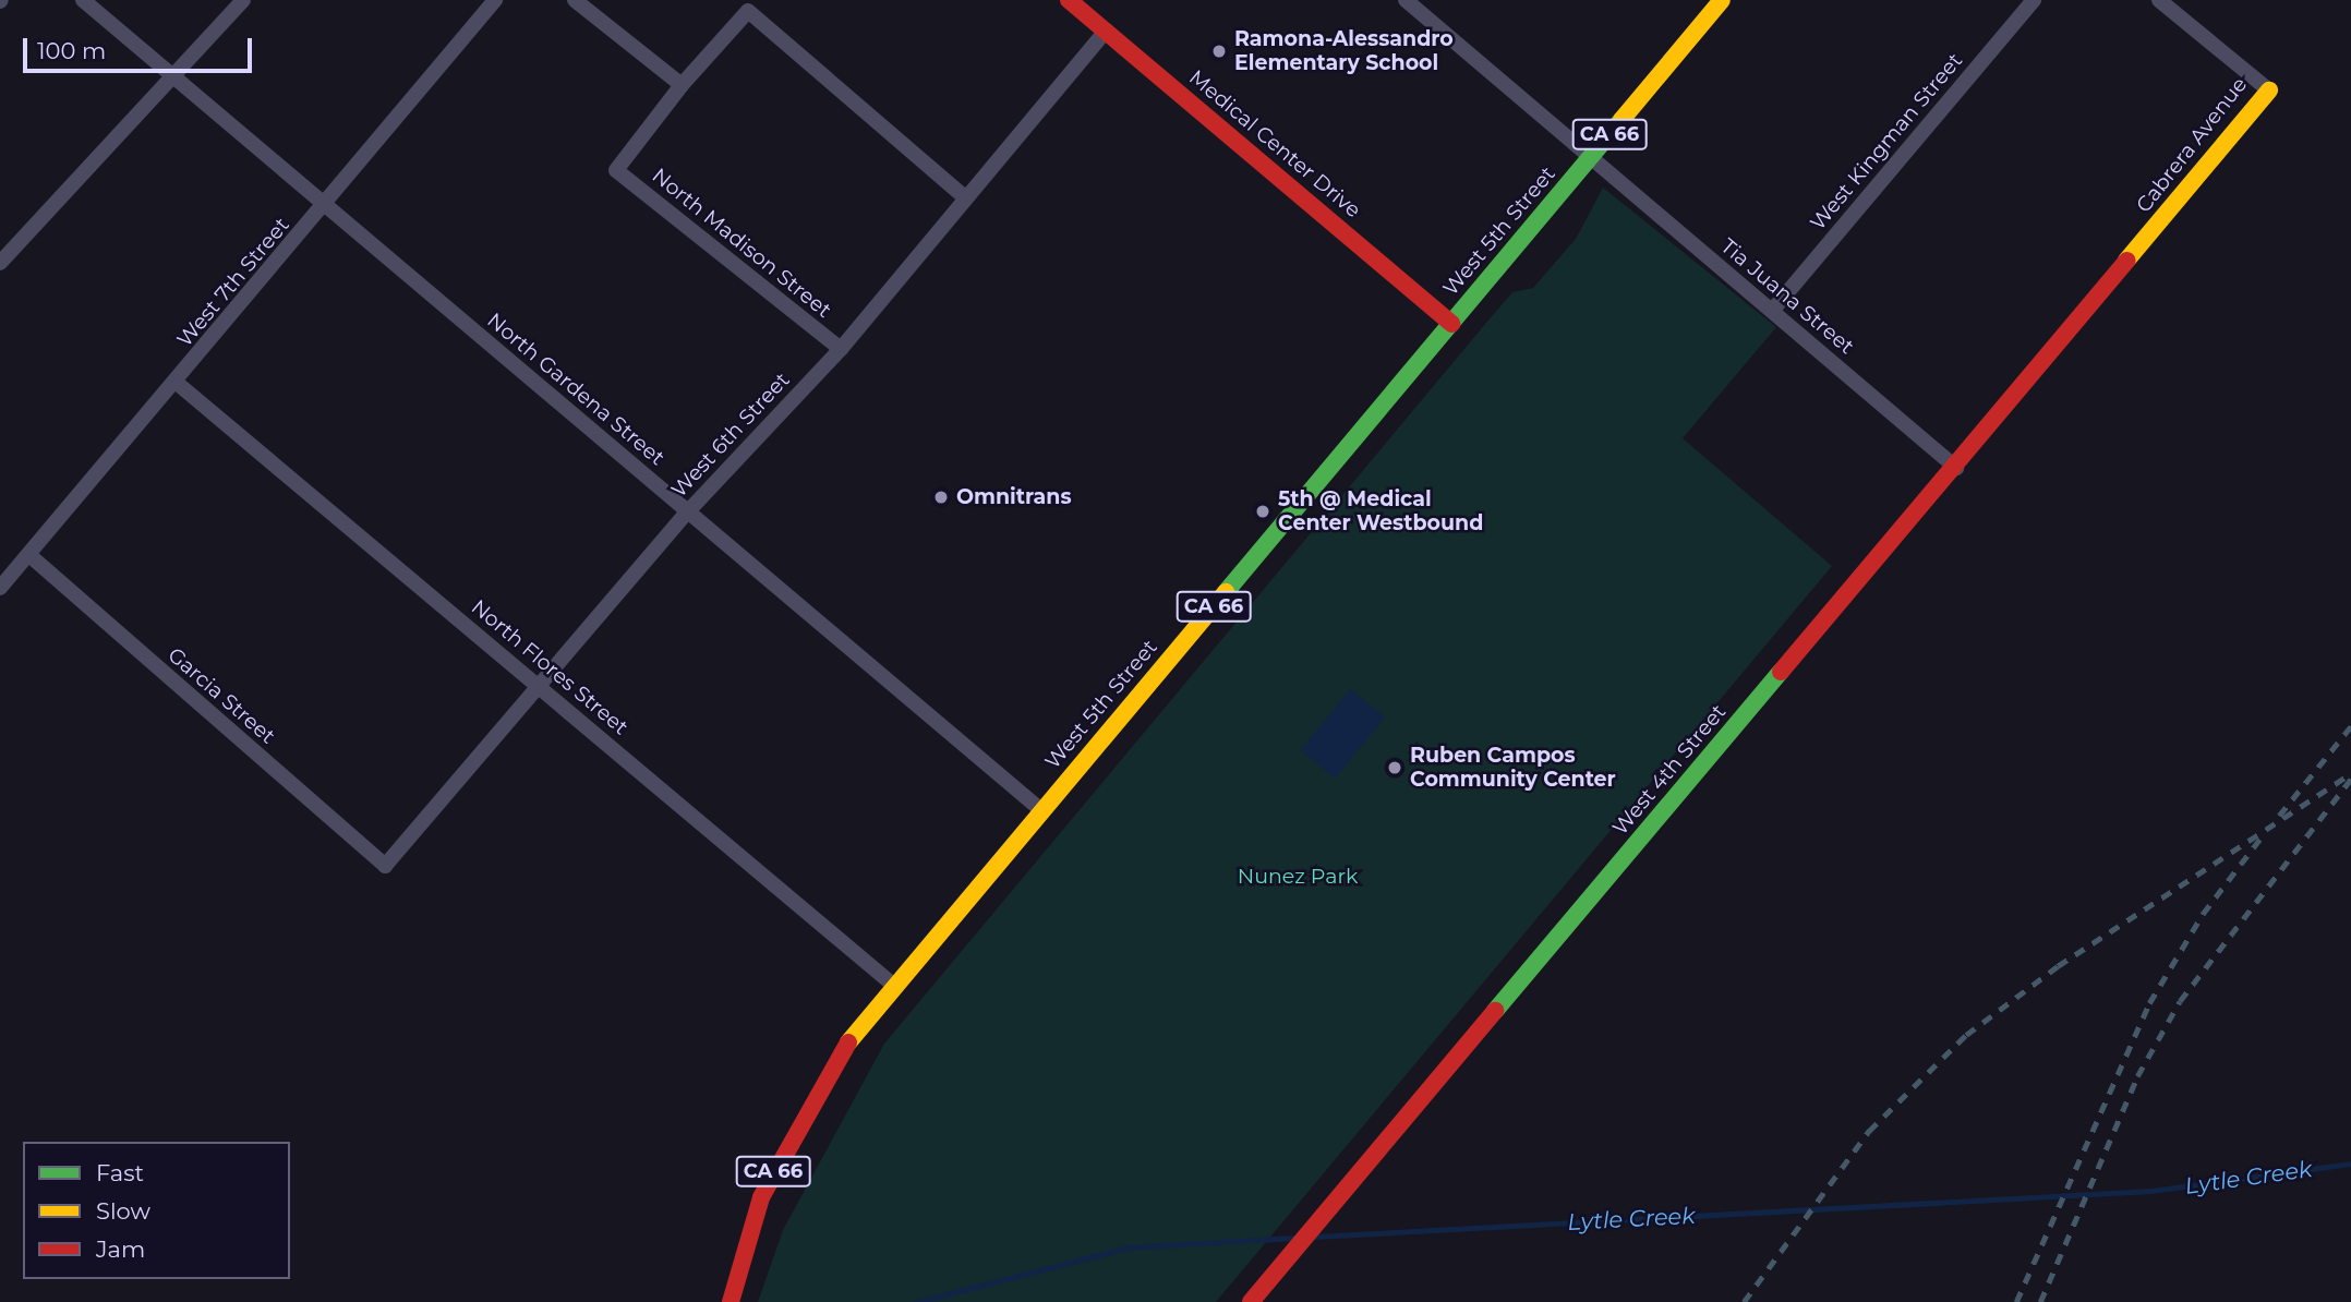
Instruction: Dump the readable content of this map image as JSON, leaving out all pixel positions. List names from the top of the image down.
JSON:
{
  "streets": {
    "street": [
      "CA 66",
      "West Kingman Street",
      "Medical Center Drive",
      "Cabrera Avenue",
      "West 5th Street",
      "North Madison Street",
      "West 7th Street",
      "Tia Juana Street",
      "North Gardena Street",
      "West 6th Street",
      "North Flores Street",
      "Garcia Street",
      "West 4th Street"
    ]
  },
  "crossings": [
    ["West Kingman Street", "Tia Juana Street"],
    ["Medical Center Drive", "West 5th Street"],
    ["Medical Center Drive", "West 6th Street"],
    ["Cabrera Avenue", "West 4th Street"],
    ["West 5th Street", "Tia Juana Street"],
    ["West 5th Street", "North Gardena Street"],
    ["West 5th Street", "North Flores Street"],
    ["North Madison Street", "West 6th Street"],
    ["West 7th Street", "North Gardena Street"],
    ["West 7th Street", "North Flores Street"],
    ["West 7th Street", "Garcia Street"],
    ["Tia Juana Street", "West 4th Street"],
    ["North Gardena Street", "West 6th Street"],
    ["West 6th Street", "North Flores Street"],
    ["West 6th Street", "Garcia Street"]
  ],
  "water": ["Lytle Creek"],
  "parks": ["Nunez Park"],
  "places": [
    "Ramona-Alessandro Elementary School",
    "Omnitrans",
    "5th @ Medical Center Westbound",
    "Ruben Campos Community Center"
  ],
  "legend": ["Fast", "Slow", "Jam"],
  "scale_bar": "100 m"
}
